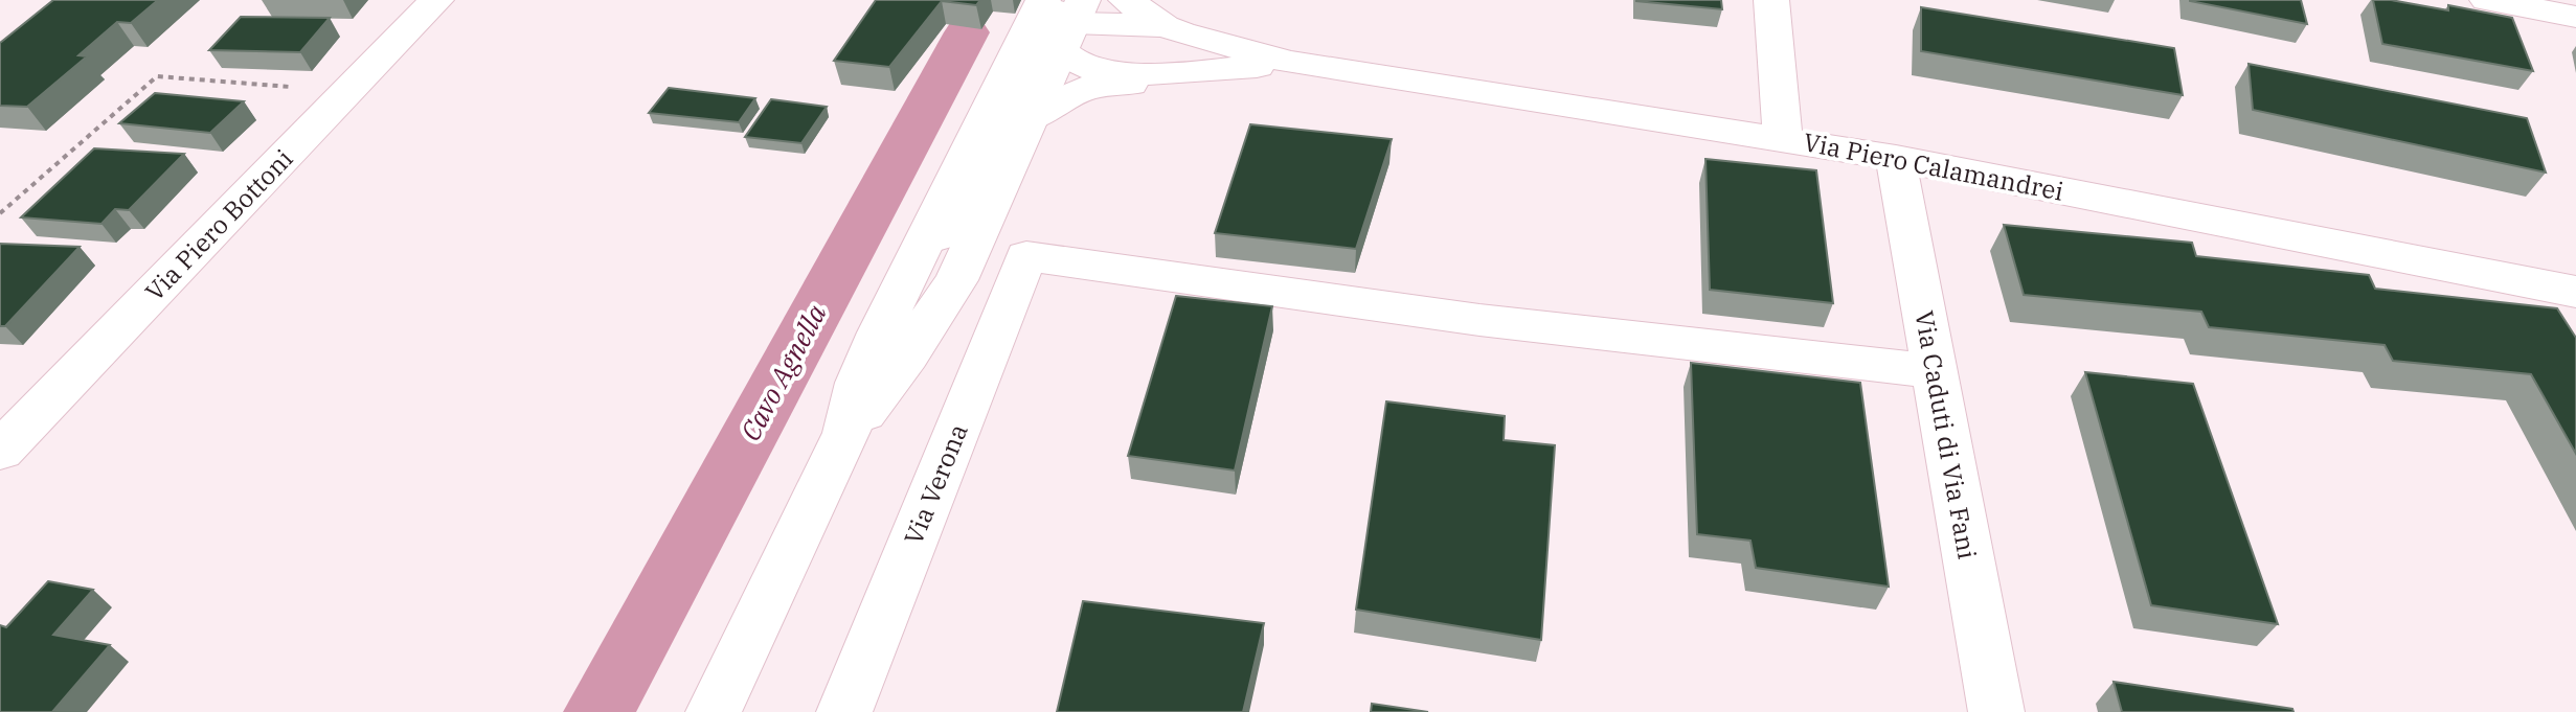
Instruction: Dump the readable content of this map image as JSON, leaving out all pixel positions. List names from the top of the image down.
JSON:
{
  "streets": {
    "street": [
      "Via Piero Calamandrei",
      "Via Piero Bottoni",
      "Via Caduti di Via Fani",
      "Via Verona"
    ]
  },
  "crossings": [
    ["Via Piero Calamandrei", "Via Caduti di Via Fani"],
    ["Via Caduti di Via Fani", "Via Verona"]
  ],
  "water": ["Cavo Agnella"]
}
